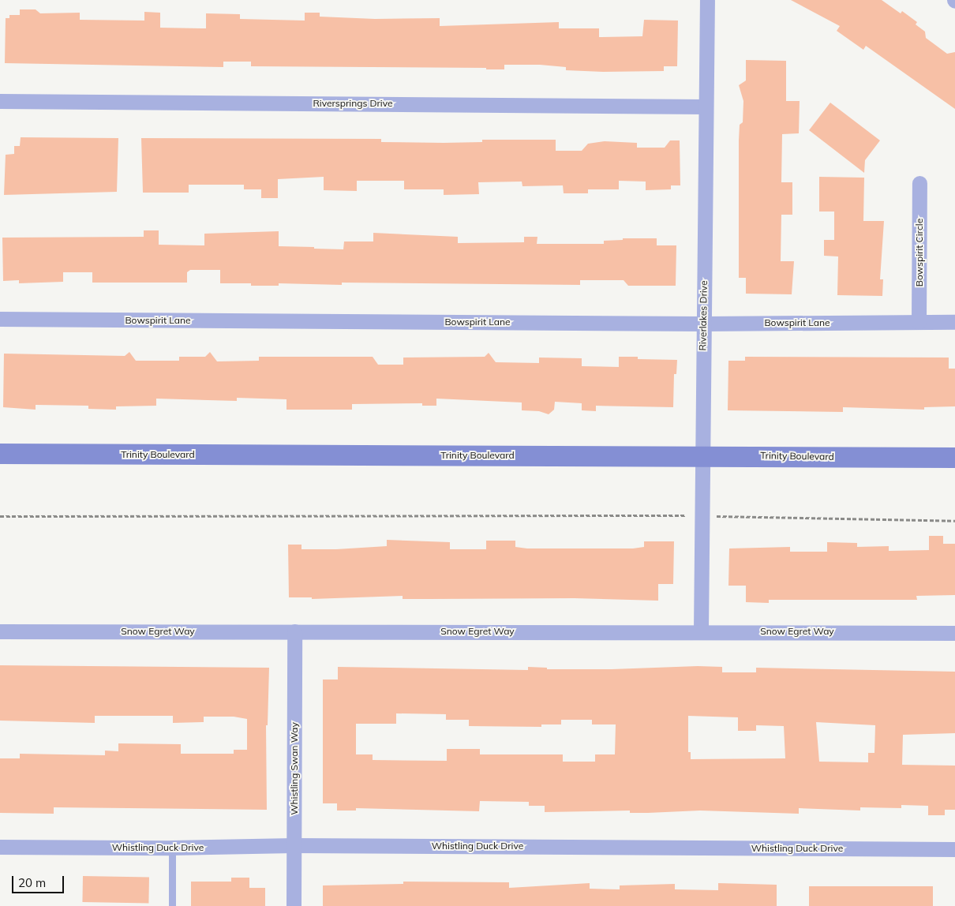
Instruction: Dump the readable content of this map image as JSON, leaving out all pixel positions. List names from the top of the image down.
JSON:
{
  "streets": {
    "main road": ["Trinity Boulevard"],
    "street": [
      "Riversprings Drive",
      "Bowspirit Circle",
      "Riverlakes Drive",
      "Bowspirit Lane",
      "Snow Egret Way",
      "Whistling Swan Way",
      "Whistling Duck Drive"
    ]
  },
  "crossings": [
    ["Riversprings Drive", "Riverlakes Drive"],
    ["Bowspirit Circle", "Bowspirit Lane"],
    ["Riverlakes Drive", "Bowspirit Lane"],
    ["Riverlakes Drive", "Trinity Boulevard"],
    ["Riverlakes Drive", "Snow Egret Way"],
    ["Snow Egret Way", "Whistling Swan Way"],
    ["Whistling Swan Way", "Whistling Duck Drive"]
  ],
  "scale_bar": "20 m"
}
